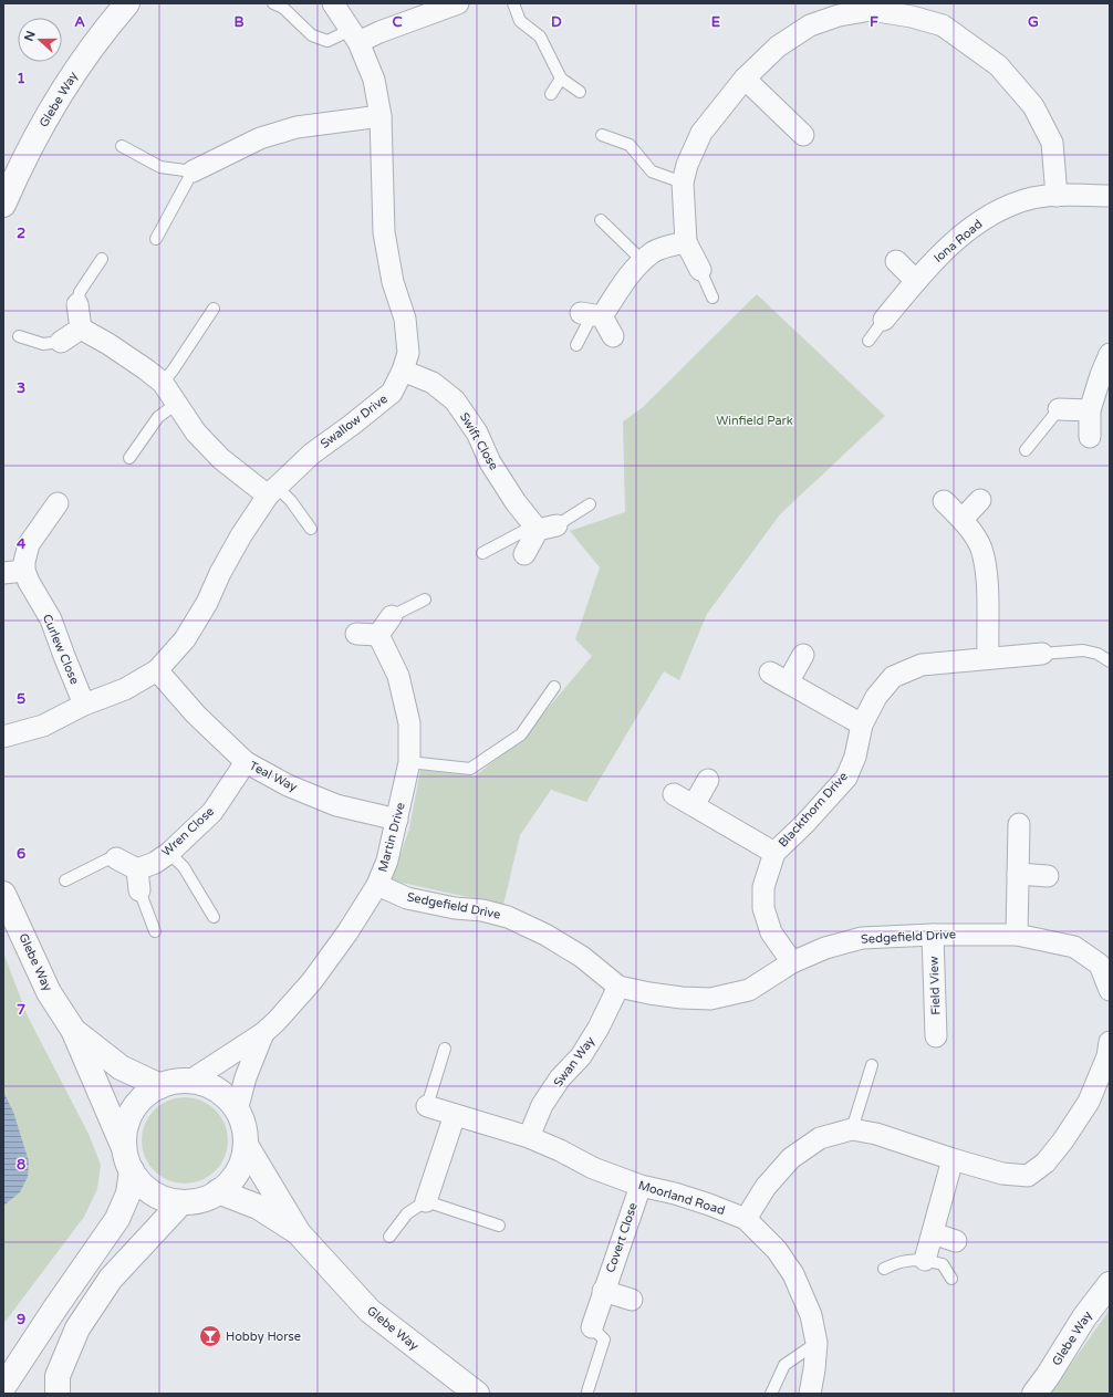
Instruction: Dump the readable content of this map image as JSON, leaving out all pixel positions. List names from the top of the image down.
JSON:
{
  "streets": {
    "street": [
      "Glebe Way",
      "Iona Road",
      "Swallow Drive",
      "Swift Close",
      "Curlew Close",
      "Teal Way",
      "Blackthorn Drive",
      "Wren Close",
      "Martin Drive",
      "Sedgefield Drive",
      "Field View",
      "Swan Way",
      "Moorland Road",
      "Covert Close"
    ]
  },
  "crossings": [
    ["Glebe Way", "Martin Drive"],
    ["Swallow Drive", "Swift Close"],
    ["Swallow Drive", "Teal Way"],
    ["Teal Way", "Wren Close"],
    ["Teal Way", "Martin Drive"],
    ["Blackthorn Drive", "Sedgefield Drive"],
    ["Martin Drive", "Sedgefield Drive"],
    ["Sedgefield Drive", "Field View"],
    ["Sedgefield Drive", "Swan Way"],
    ["Swan Way", "Moorland Road"],
    ["Moorland Road", "Covert Close"]
  ],
  "parks": ["Winfield Park"],
  "places": {
    "bar": ["Hobby Horse"]
  },
  "north": "left",
  "grid": {
    "columns": [
      "A",
      "B",
      "C",
      "D",
      "E",
      "F",
      "G"
    ],
    "rows": [
      "1",
      "2",
      "3",
      "4",
      "5",
      "6",
      "7",
      "8",
      "9"
    ]
  }
}
